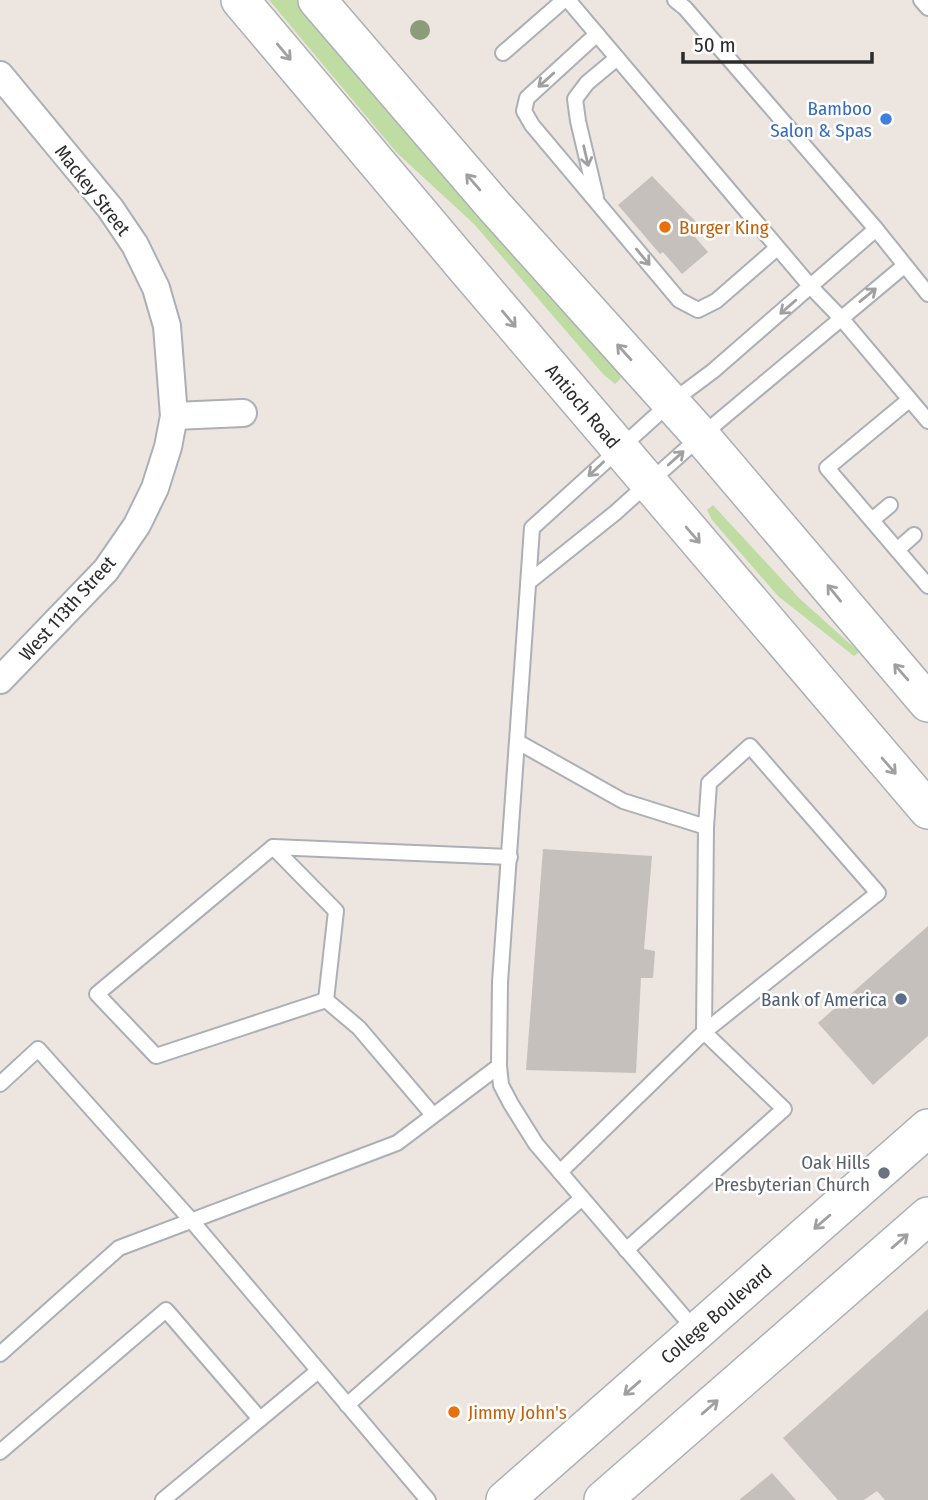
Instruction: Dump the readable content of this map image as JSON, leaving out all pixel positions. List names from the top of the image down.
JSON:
{
  "streets": {
    "main road": ["Antioch Road", "College Boulevard"],
    "street": ["Mackey Street", "West 113th Street"]
  },
  "crossings": [
    ["Mackey Street", "West 113th Street"]
  ],
  "places": [
    "Bamboo Salon & Spas",
    "Burger King",
    "Bank of America",
    "Oak Hills Presbyterian Church",
    "Jimmy John's"
  ],
  "scale_bar": "50 m"
}
